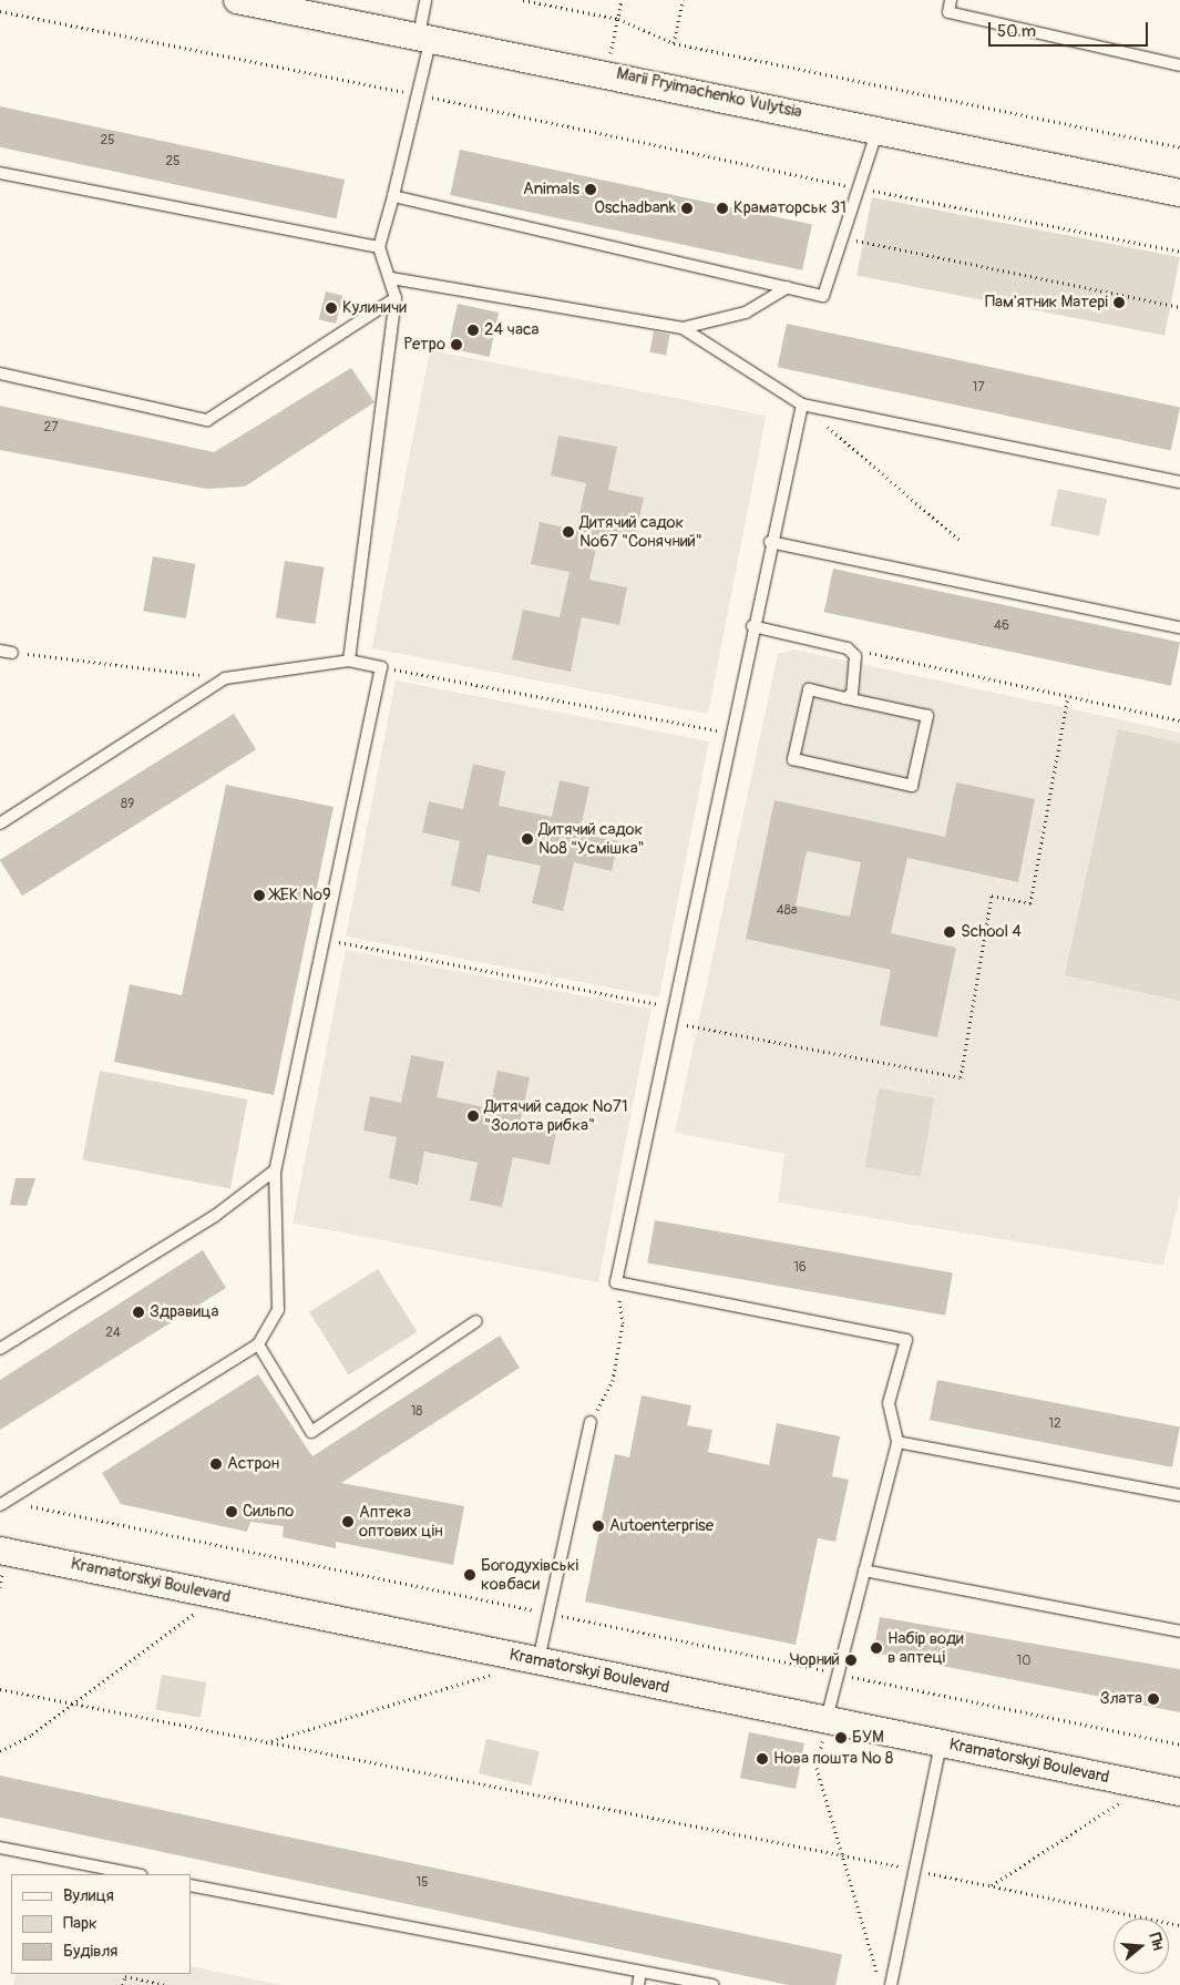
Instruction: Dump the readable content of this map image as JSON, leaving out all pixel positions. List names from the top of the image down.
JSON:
{
  "streets": {
    "street": ["Marii Pryimachenko Vulytsia", "Kramatorskyi Boulevard"]
  },
  "places": [
    "Animals",
    "Oschadbank",
    "Краматорськ 31",
    "Пам'ятник Матері",
    "Кулиничи",
    "24 часа",
    "Ретро",
    "Дитячий садок №67 \"Сонячний\"",
    "Дитячий садок №8 \"Усмішка\"",
    "ЖЕК №9",
    "School 4",
    "Дитячий садок №71 \"Золота рибка\"",
    "Здравица",
    "Астрон",
    "Сильпо",
    "Аптека оптових цін",
    "Autoenterprise",
    "Богодухівські ковбаси",
    "Набір води в аптеці",
    "Чорний",
    "Злата",
    "БУМ",
    "Нова пошта № 8"
  ],
  "house_numbers": [
    "25",
    "25",
    "17",
    "27",
    "46",
    "89",
    "48а",
    "16",
    "24",
    "18",
    "12",
    "10",
    "15"
  ],
  "legend": ["Вулиця", "Парк", "Будівля"],
  "scale_bar": "50 m",
  "north": "right"
}
